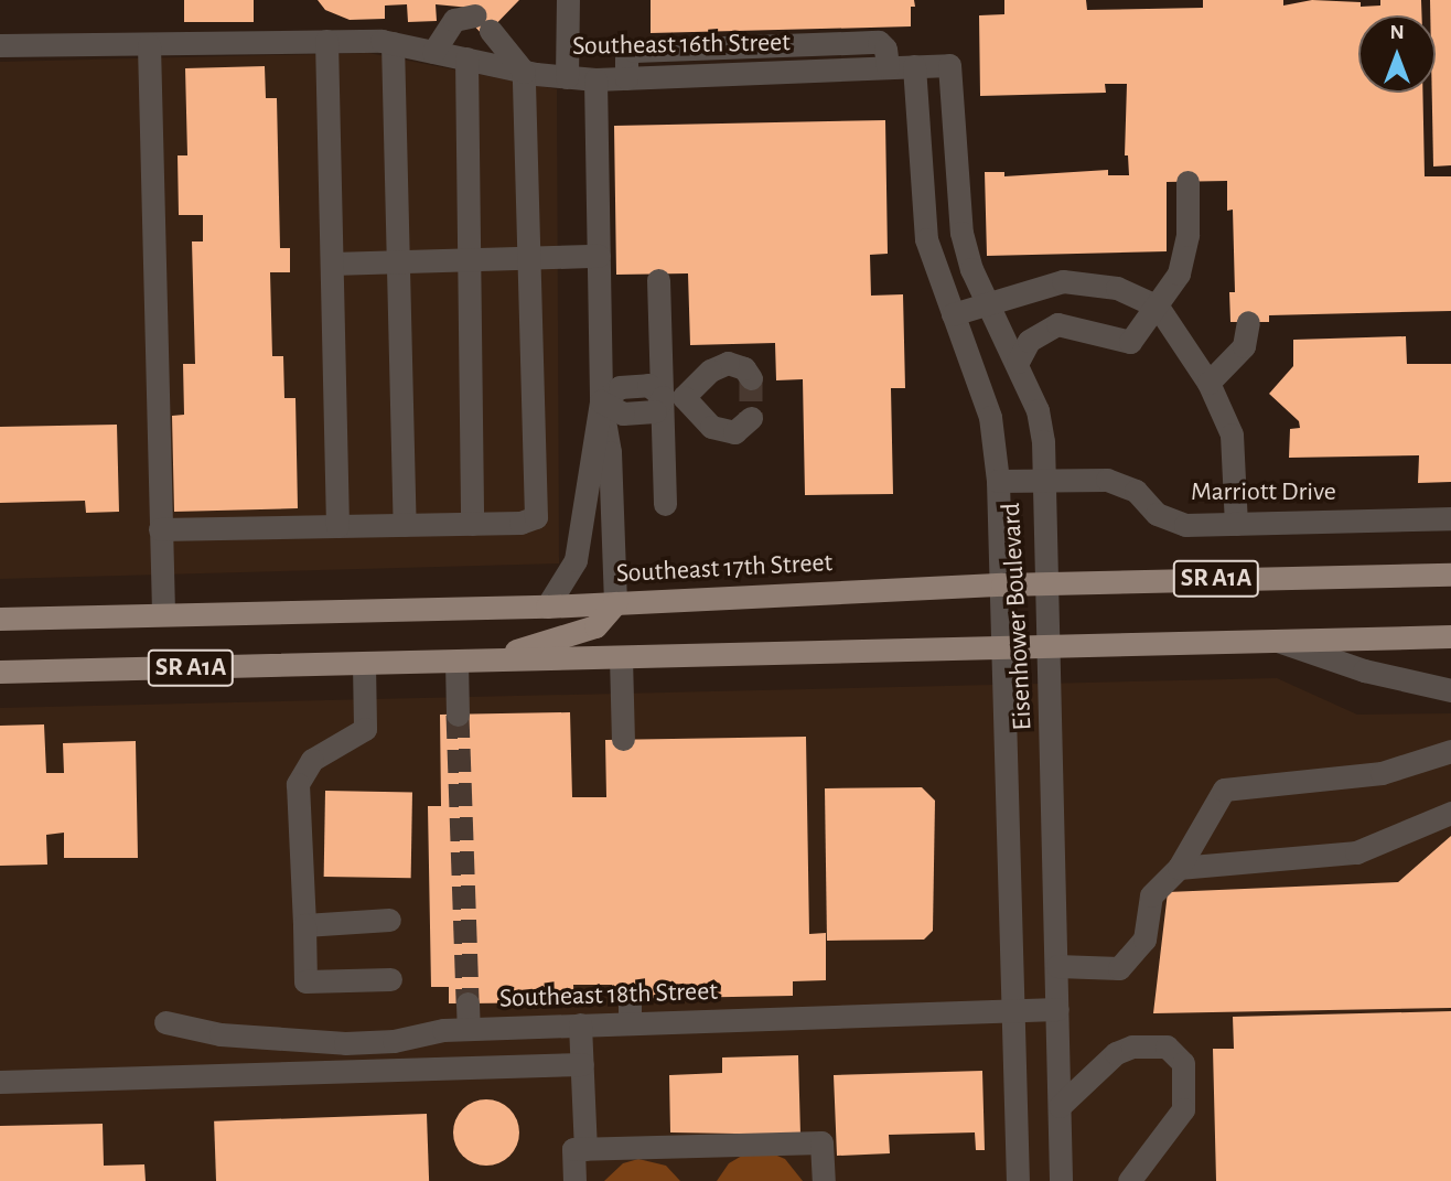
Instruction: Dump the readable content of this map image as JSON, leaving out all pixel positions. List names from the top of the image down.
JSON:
{
  "streets": {
    "main road": ["Southeast 17th Street", "SR A1A"],
    "street": [
      "Southeast 16th Street",
      "Marriott Drive",
      "Eisenhower Boulevard",
      "Southeast 18th Street"
    ]
  },
  "crossings": [
    ["Southeast 16th Street", "Eisenhower Boulevard"],
    ["Marriott Drive", "Eisenhower Boulevard"],
    ["Southeast 17th Street", "Eisenhower Boulevard"],
    ["SR A1A", "Eisenhower Boulevard"],
    ["Eisenhower Boulevard", "Southeast 18th Street"]
  ],
  "north": "top"
}
